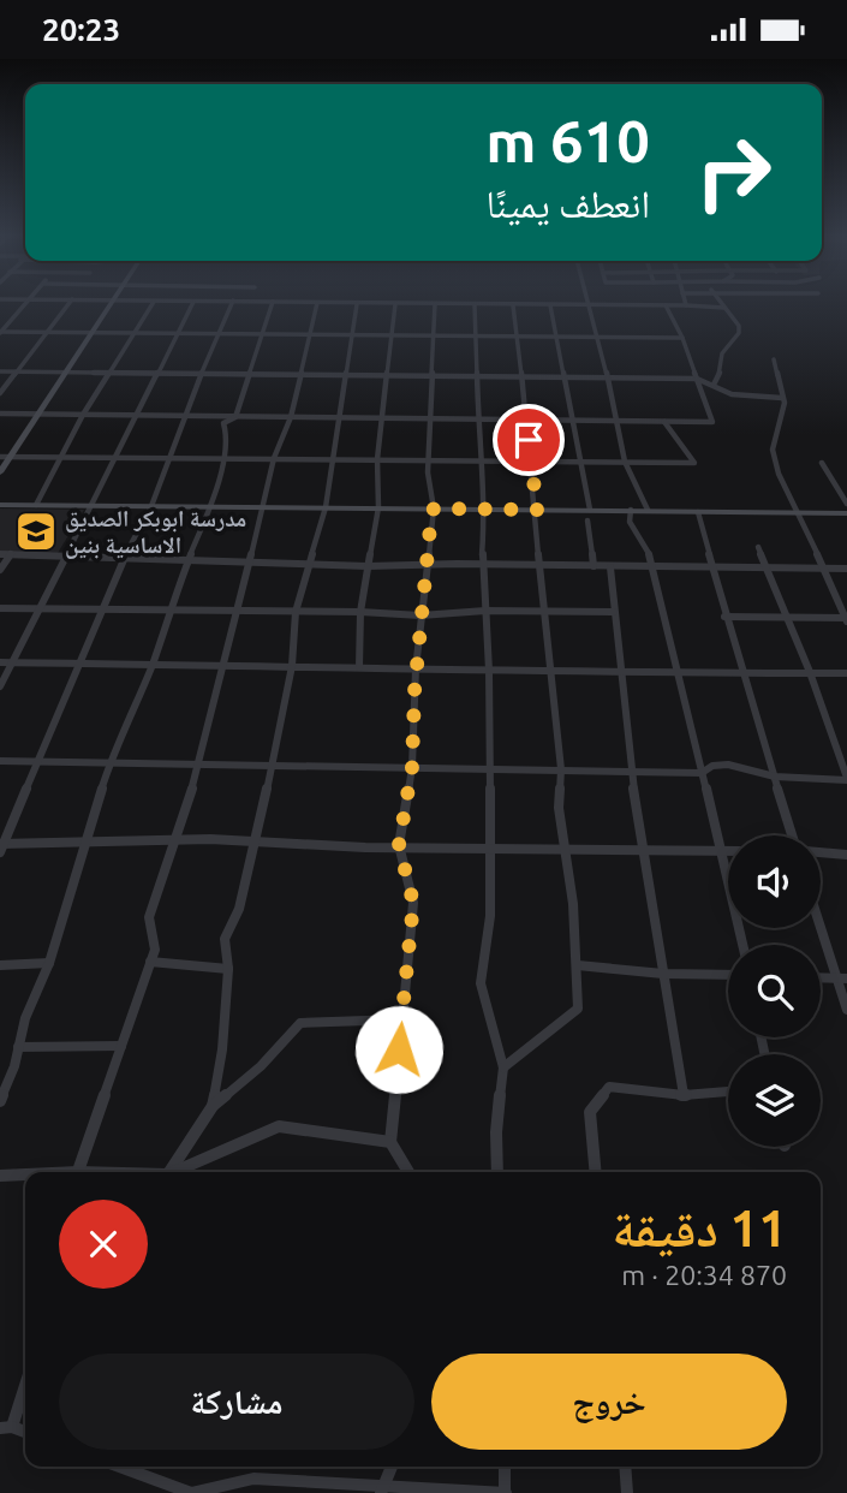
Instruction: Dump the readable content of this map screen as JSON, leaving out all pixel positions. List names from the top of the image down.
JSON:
{
  "places": {
    "school or university": ["مدرسة ابوبكر الصديق الاساسية بنين"]
  },
  "page": {
    "status": "20:23",
    "turn": ["610 m", "انعطف يمينًا"],
    "heading": ["11 دقيقة", "870 m · 20:34"],
    "buttons": ["خروج", "مشاركة"]
  }
}
